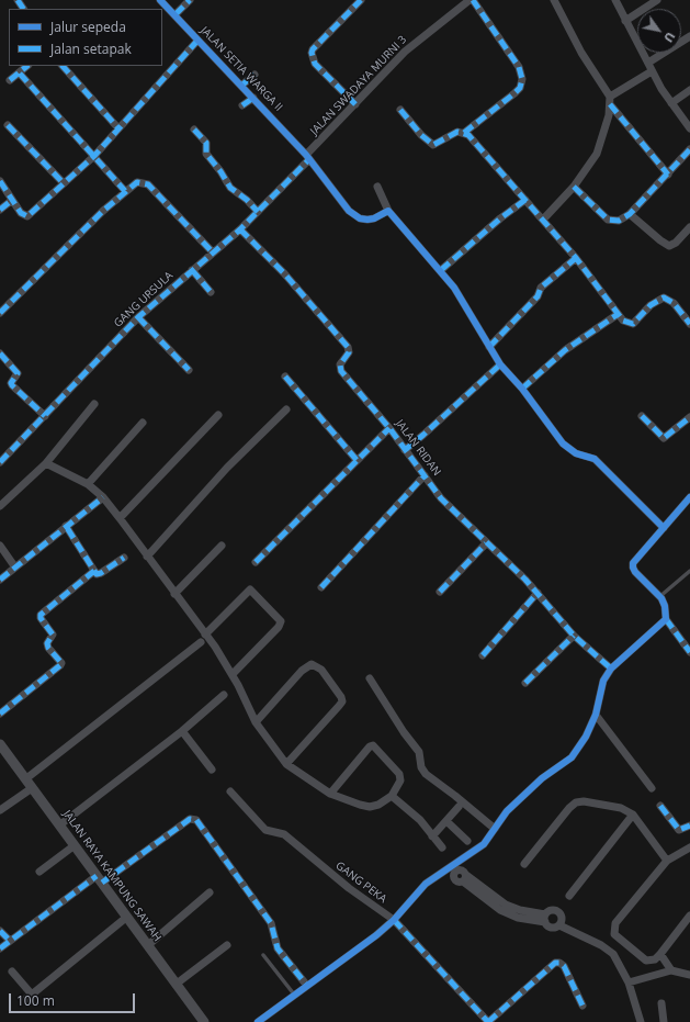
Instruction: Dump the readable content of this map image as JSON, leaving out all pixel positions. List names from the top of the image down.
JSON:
{
  "streets": {
    "street": [
      "JALAN SETIA WARGA II",
      "JALAN SWADAYA MURNI 3",
      "GANG URSULA",
      "JALAN RIDAN",
      "JALAN RAYA KAMPUNG SAWAH",
      "GANG PEKA"
    ]
  },
  "crossings": [
    ["JALAN SETIA WARGA II", "JALAN SWADAYA MURNI 3"],
    ["JALAN SETIA WARGA II", "GANG URSULA"],
    ["JALAN SWADAYA MURNI 3", "GANG URSULA"],
    ["GANG URSULA", "JALAN RIDAN"]
  ],
  "legend": ["Jalur sepeda", "Jalan setapak"],
  "scale_bar": "100 m",
  "north": "bottom right"
}
